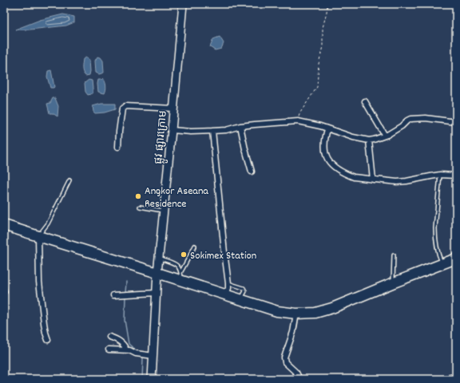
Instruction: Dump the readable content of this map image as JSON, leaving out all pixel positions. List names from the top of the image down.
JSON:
{
  "streets": {
    "main road": ["ផ្លូវ ផ្សារក្រោម"]
  },
  "places": ["Angkor Aseana Residence", "Sokimex Station"]
}
